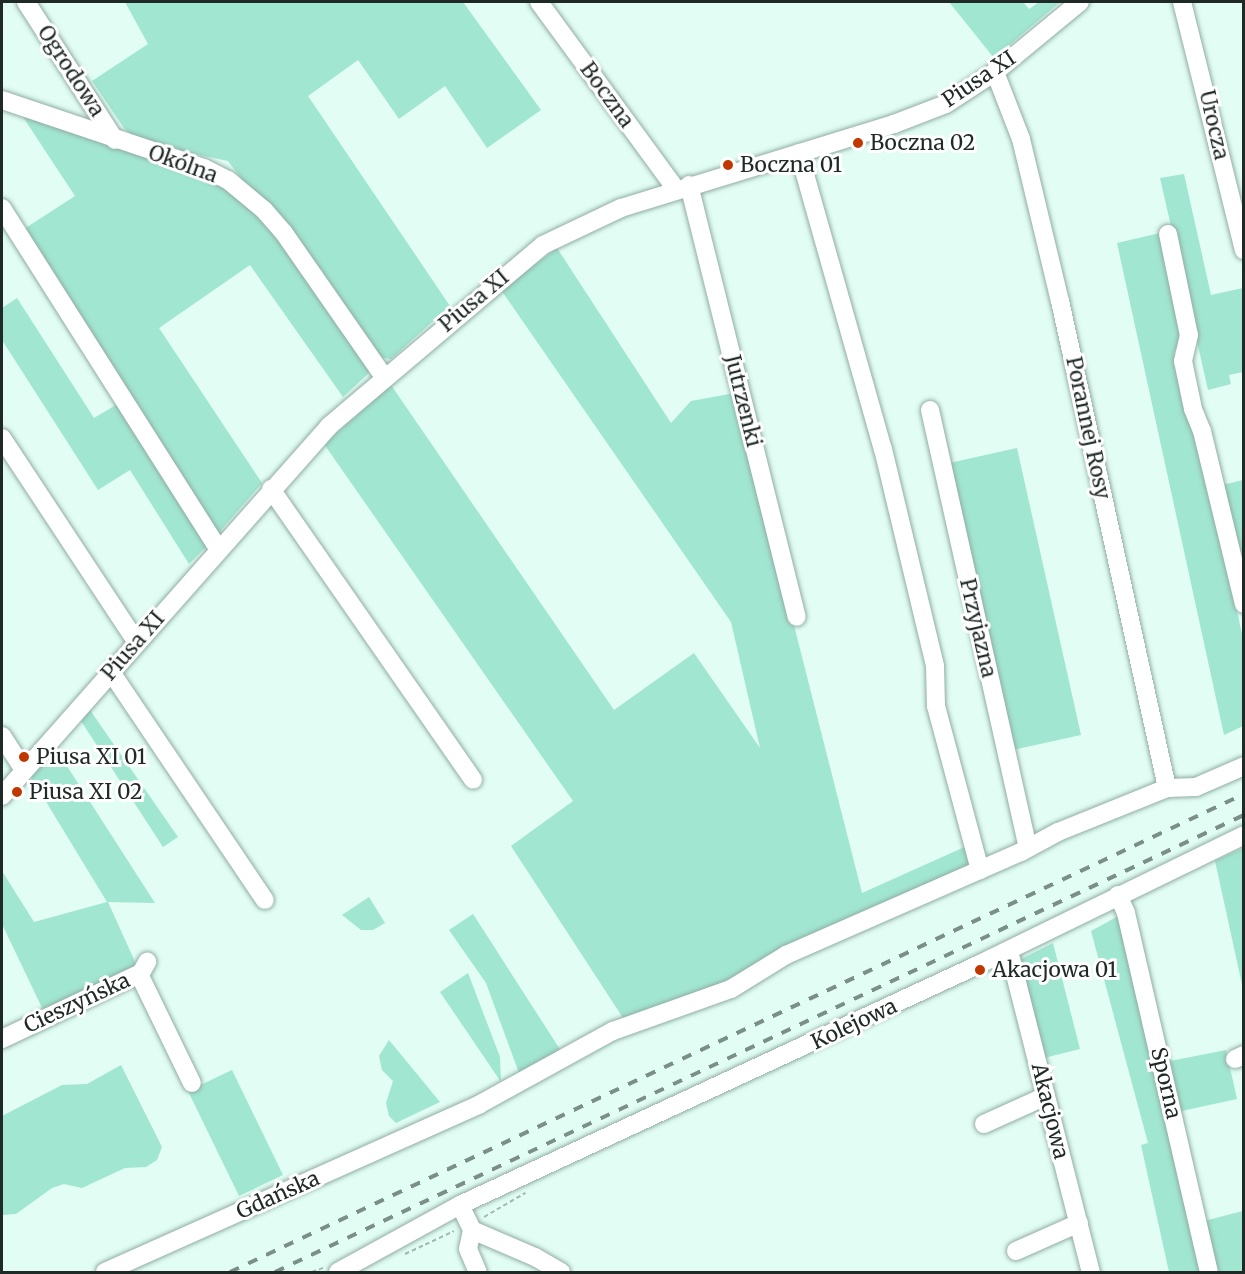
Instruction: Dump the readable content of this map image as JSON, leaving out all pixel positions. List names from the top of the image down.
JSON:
{
  "streets": {
    "street": [
      "Ogrodowa",
      "Piusa XI",
      "Boczna",
      "Urocza",
      "Okólna",
      "Jutrzenki",
      "Porannej Rosy",
      "Przyjazna",
      "Cieszyńska",
      "Kolejowa",
      "Sporna",
      "Akacjowa",
      "Gdańska"
    ]
  },
  "crossings": [
    ["Ogrodowa", "Okólna"],
    ["Piusa XI", "Boczna"],
    ["Piusa XI", "Okólna"],
    ["Piusa XI", "Jutrzenki"],
    ["Piusa XI", "Porannej Rosy"],
    ["Boczna", "Jutrzenki"],
    ["Kolejowa", "Sporna"],
    ["Kolejowa", "Akacjowa"]
  ],
  "places": [
    "Boczna 02",
    "Boczna 01",
    "Piusa XI 01",
    "Piusa XI 02",
    "Akacjowa 01"
  ]
}
